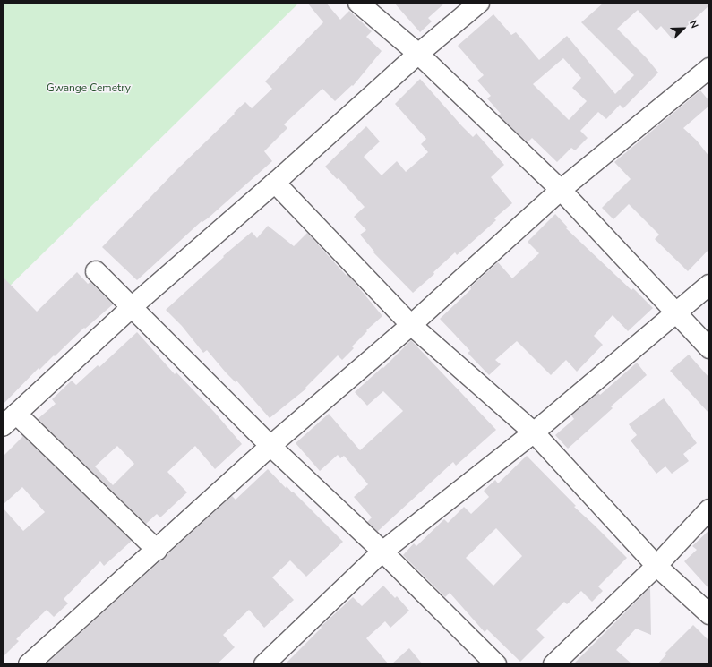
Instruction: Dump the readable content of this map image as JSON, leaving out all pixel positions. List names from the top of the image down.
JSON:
{
  "parks": ["Gwange Cemetry"],
  "north": "top right"
}
